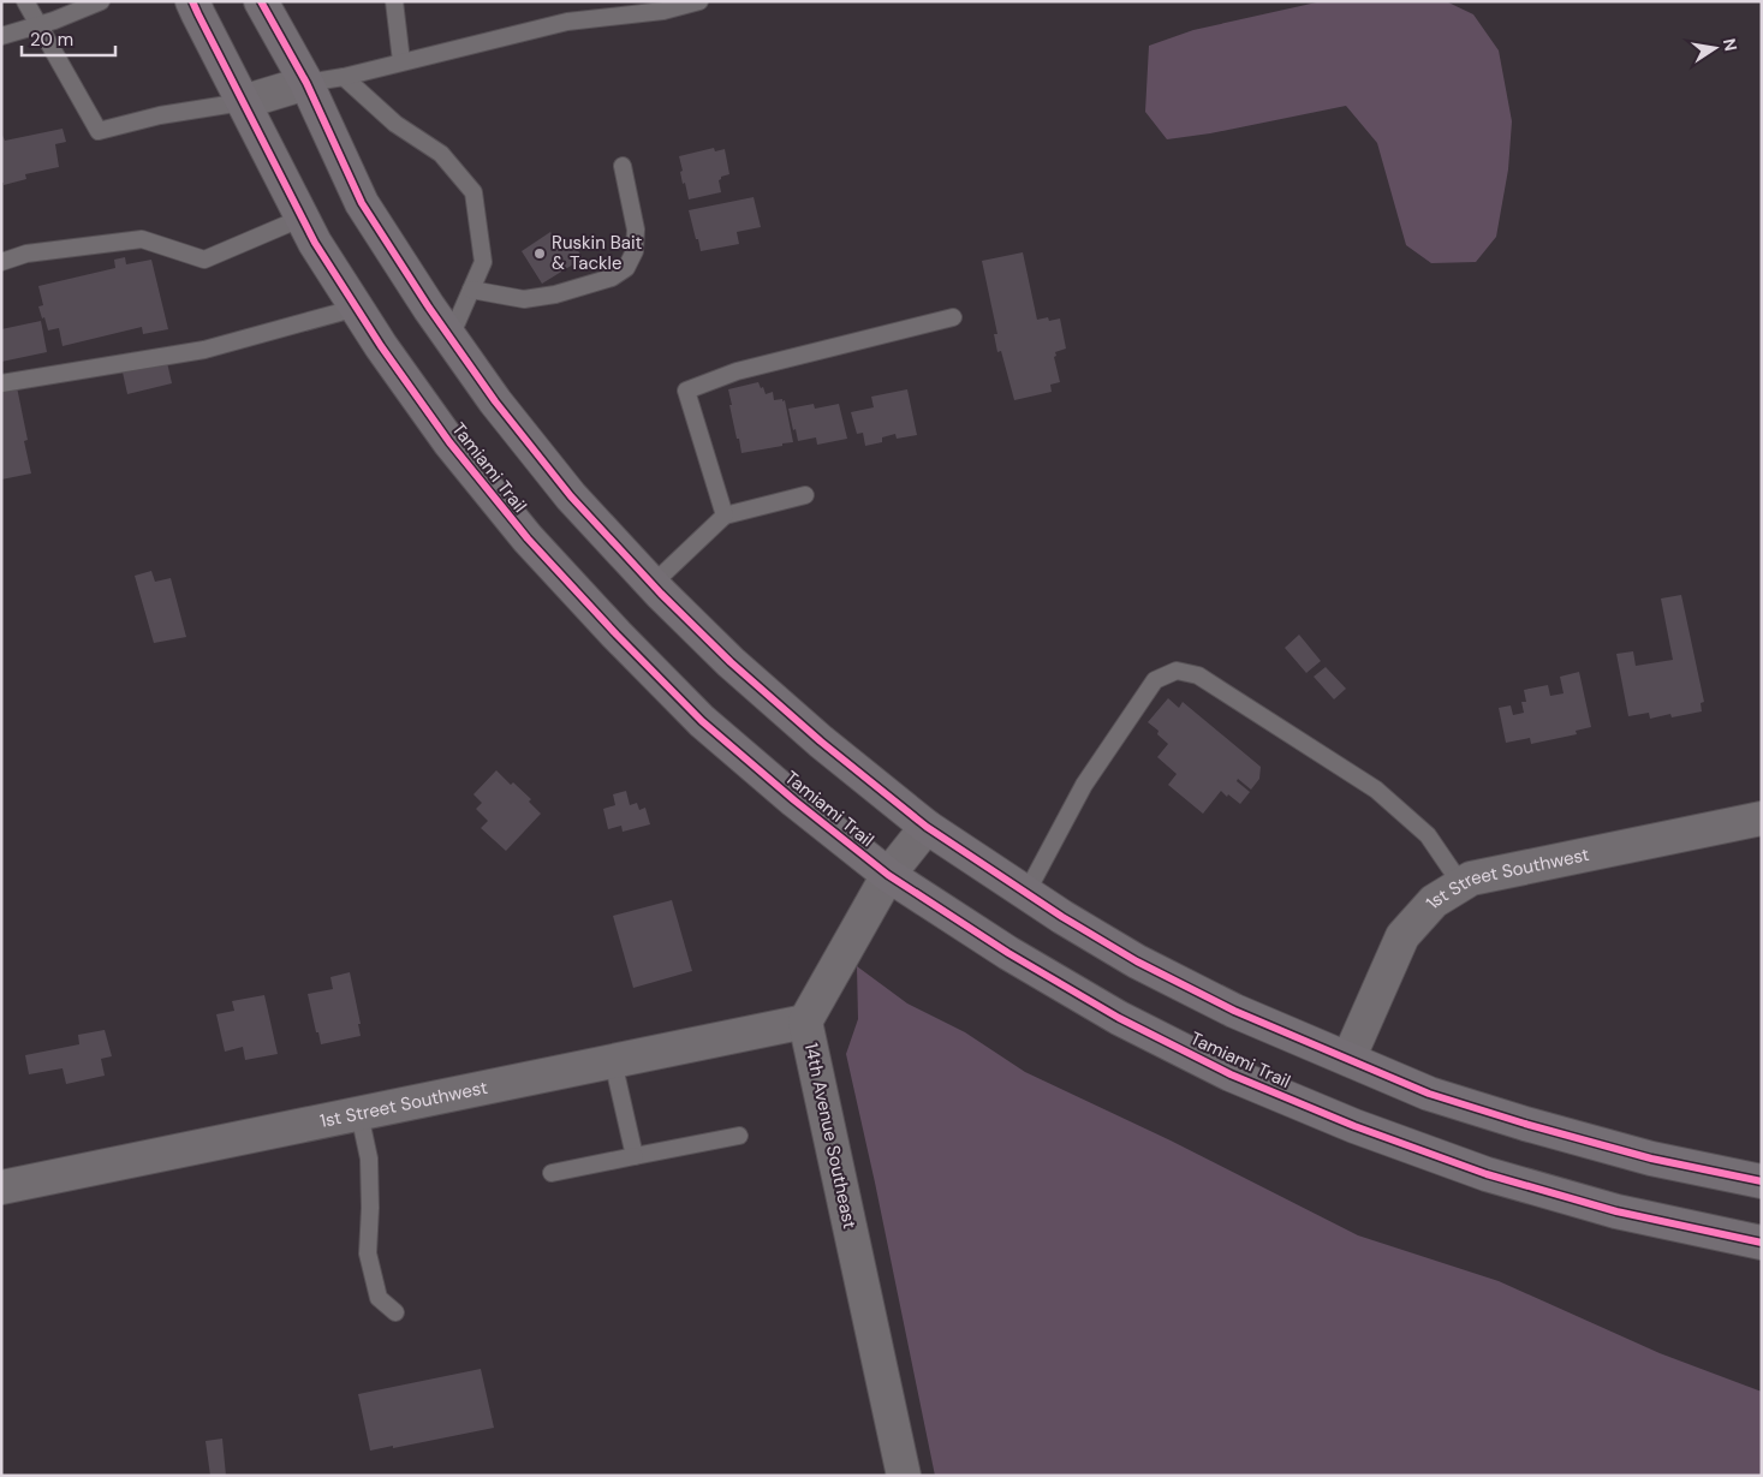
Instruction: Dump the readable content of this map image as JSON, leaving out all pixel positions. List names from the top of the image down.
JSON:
{
  "streets": {
    "main road": ["Tamiami Trail"],
    "street": ["1st Street Southwest", "14th Avenue Southeast"]
  },
  "crossings": [
    ["Tamiami Trail", "14th Avenue Southeast"],
    ["1st Street Southwest", "14th Avenue Southeast"]
  ],
  "places": ["Ruskin Bait & Tackle"],
  "scale_bar": "20 m",
  "north": "right"
}
